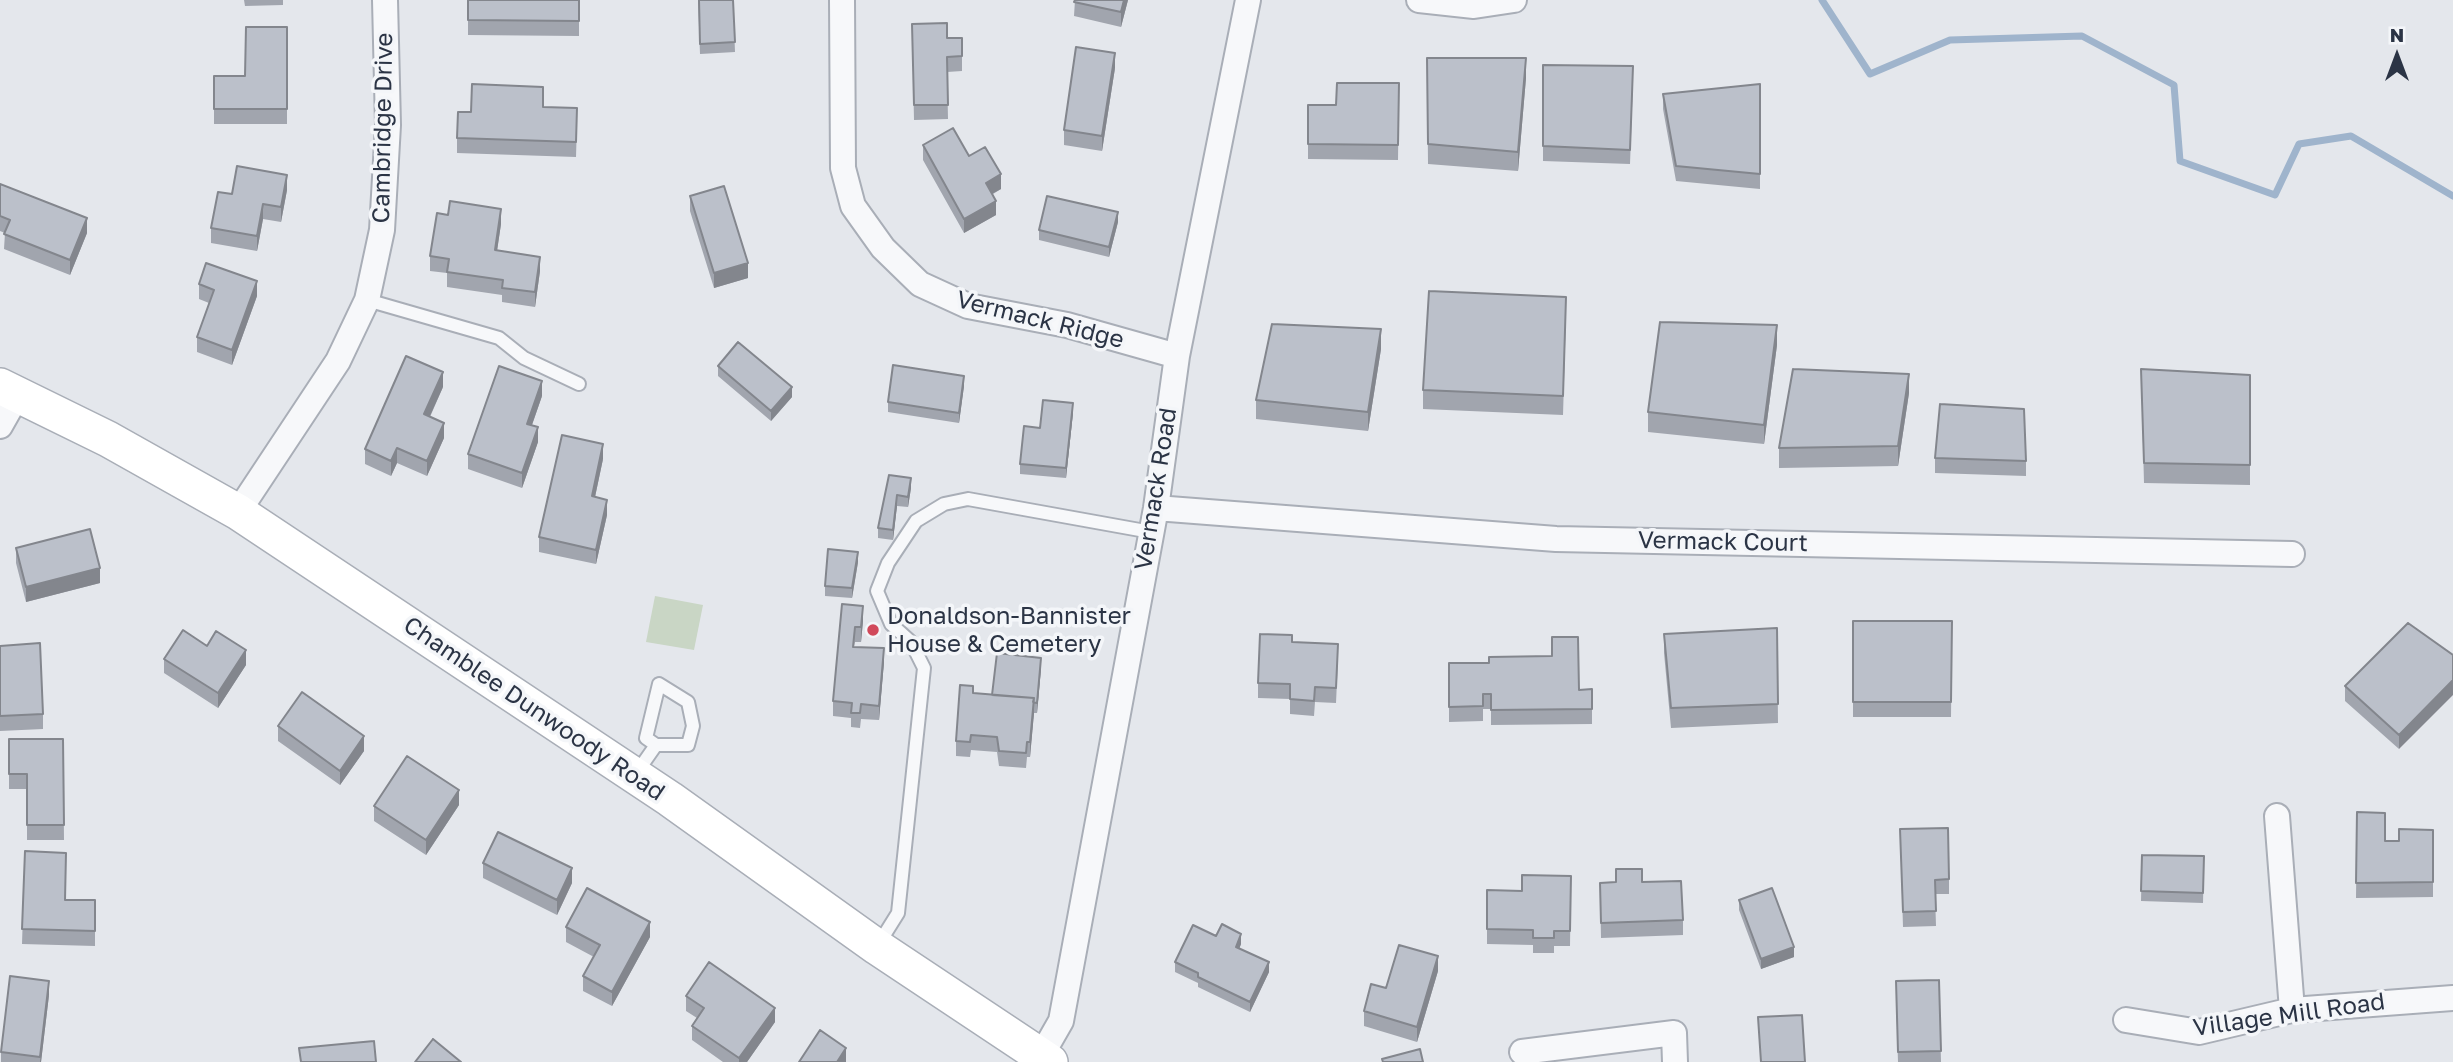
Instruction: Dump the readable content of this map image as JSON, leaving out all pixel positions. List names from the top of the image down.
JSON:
{
  "streets": {
    "street": [
      "Cambridge Drive",
      "Vermack Ridge",
      "Vermack Road",
      "Vermack Court",
      "Chamblee Dunwoody Road",
      "Village Mill Road"
    ]
  },
  "crossings": [
    ["Cambridge Drive", "Chamblee Dunwoody Road"],
    ["Vermack Ridge", "Vermack Road"],
    ["Vermack Road", "Vermack Court"],
    ["Vermack Road", "Chamblee Dunwoody Road"]
  ],
  "places": ["Donaldson-Bannister House & Cemetery"],
  "north": "top"
}
